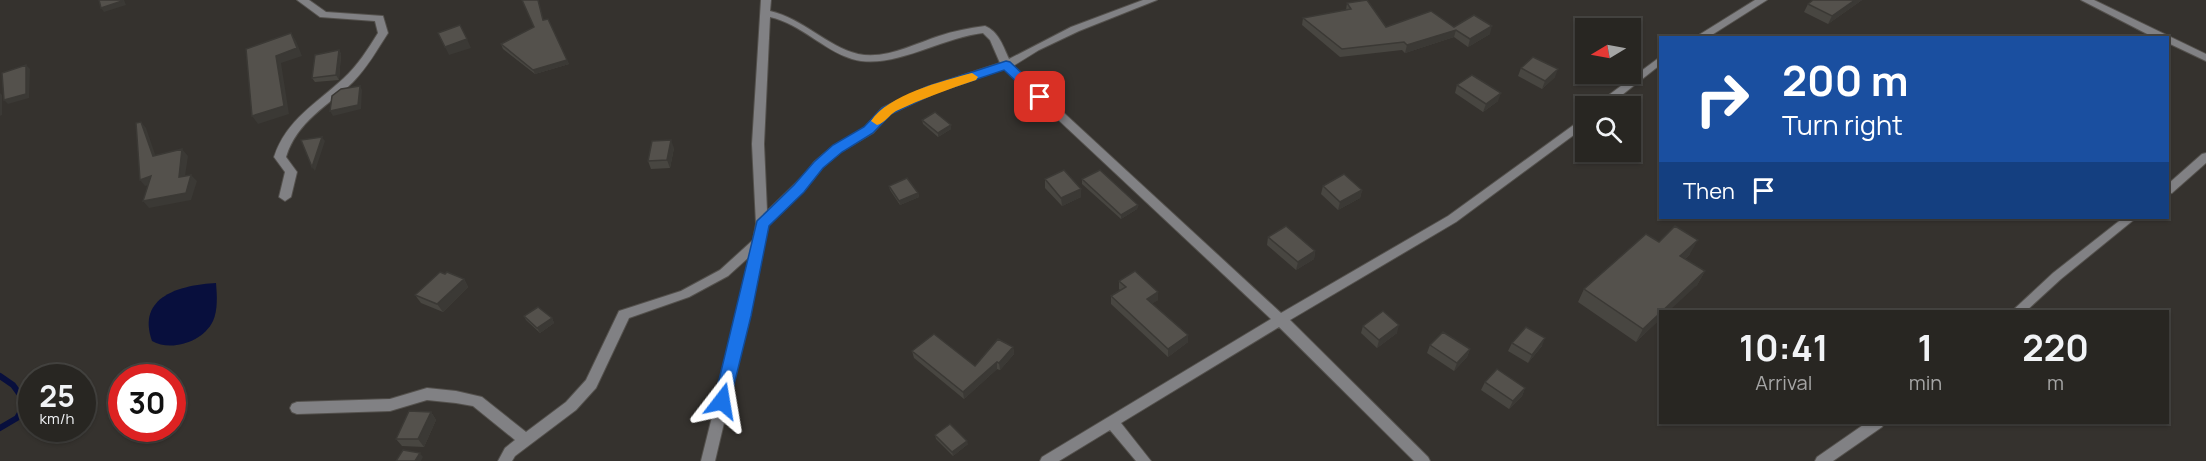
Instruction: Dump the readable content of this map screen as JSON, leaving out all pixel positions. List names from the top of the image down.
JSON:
{
  "north": "left",
  "page": {
    "turn": ["200 m", "Turn right"],
    "then": "Then",
    "eta": [
      "10:41",
      "Arrival",
      "1",
      "min",
      "220",
      "m"
    ],
    "speed": "25 km/h",
    "limit": "30"
  }
}
